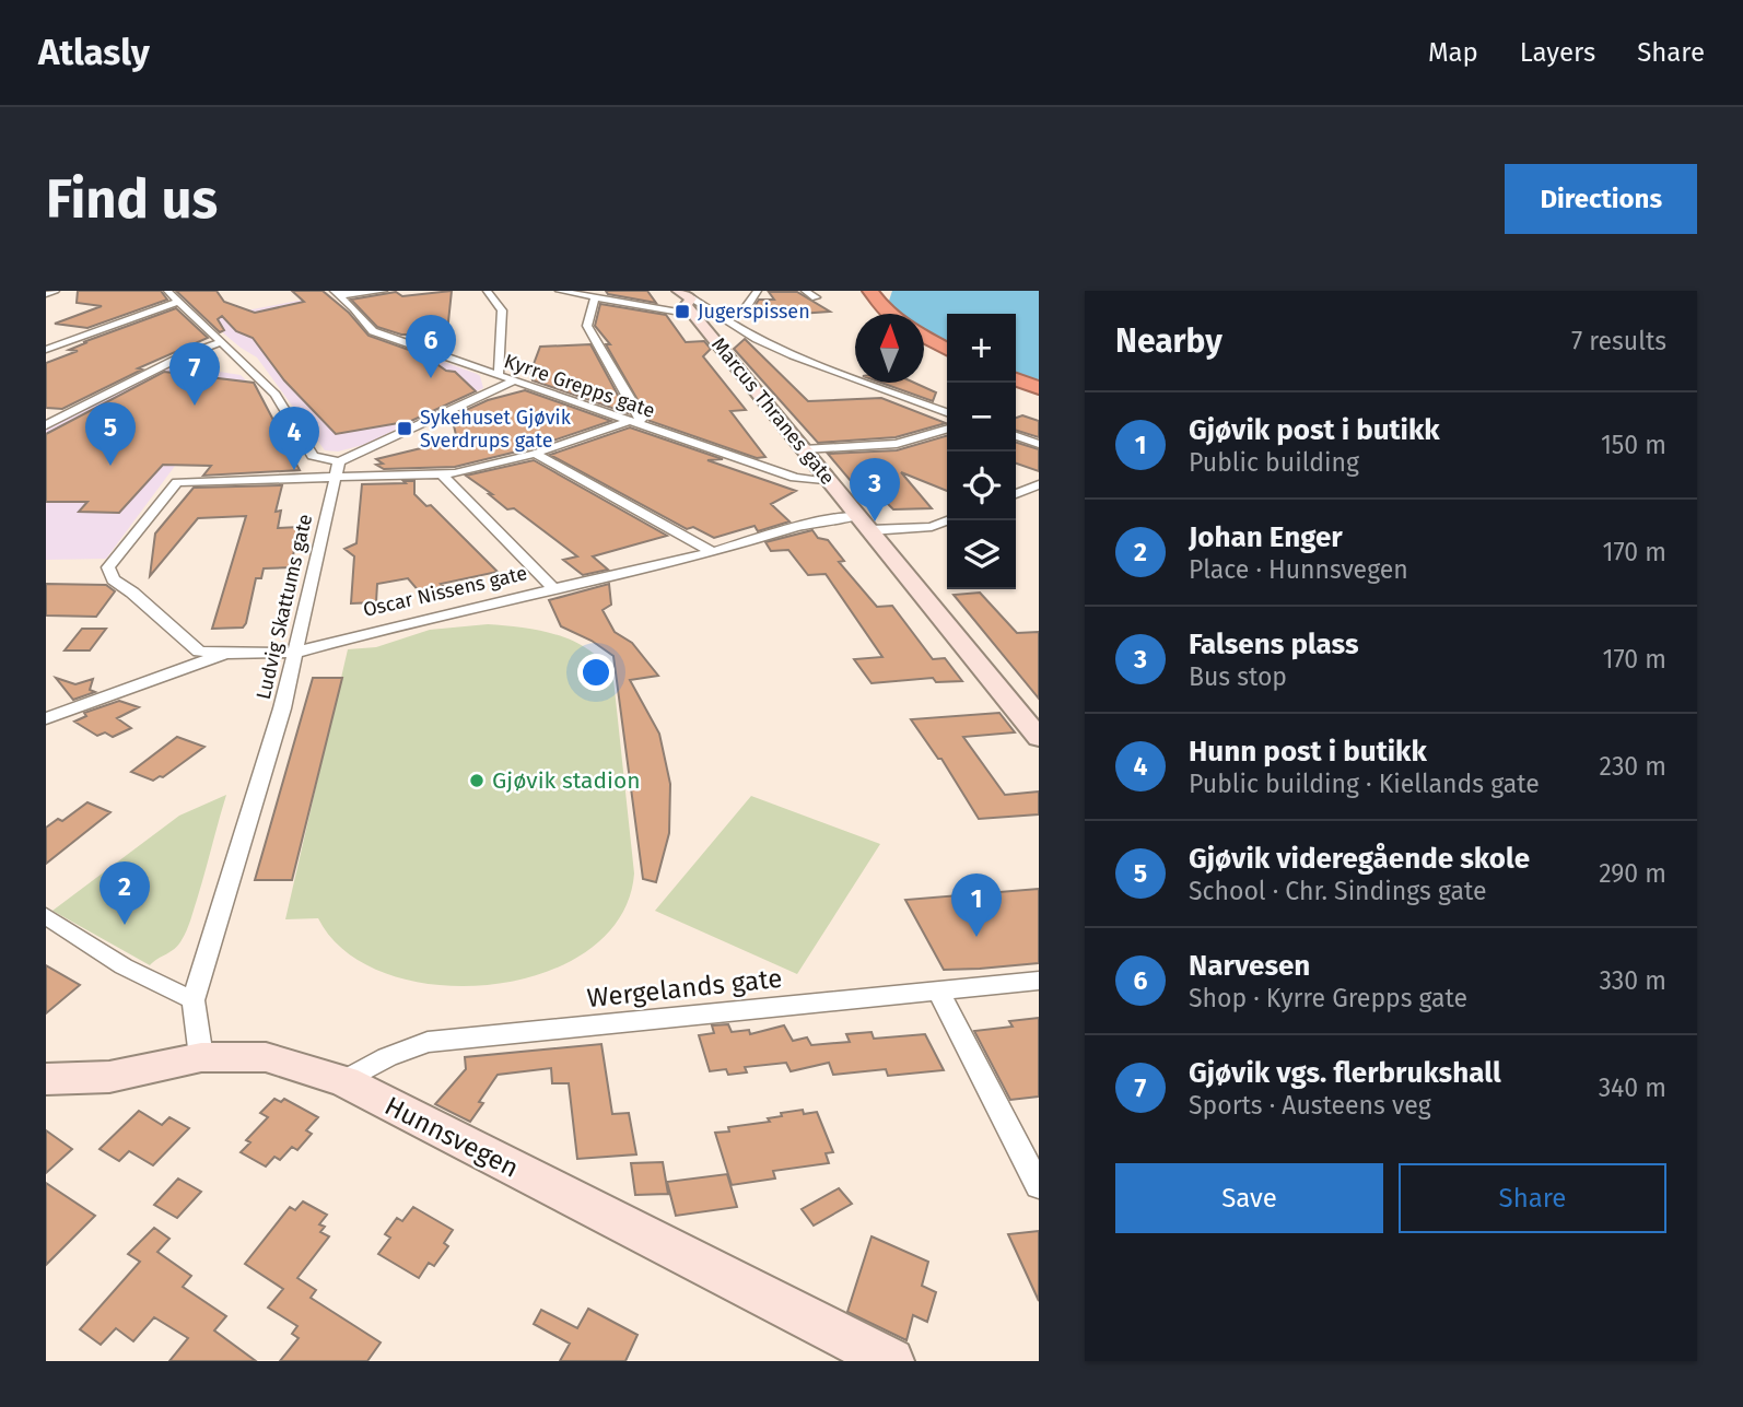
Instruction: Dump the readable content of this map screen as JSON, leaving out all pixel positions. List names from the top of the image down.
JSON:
{
  "streets": {
    "main road": ["Marcus Thranes gate", "Hunnsvegen"],
    "street": [
      "Kyrre Grepps gate",
      "Oscar Nissens gate",
      "Ludvig Skattums gate",
      "Wergelands gate"
    ]
  },
  "crossings": [
    ["Kyrre Grepps gate", "Marcus Thranes gate"],
    ["Marcus Thranes gate", "Oscar Nissens gate"],
    ["Oscar Nissens gate", "Ludvig Skattums gate"],
    ["Wergelands gate", "Hunnsvegen"]
  ],
  "places": {
    "transit": ["Jugerspissen", "Sykehuset Gjøvik Sverdrups gate"],
    "other": ["Gjøvik stadion"]
  },
  "north": "top",
  "page": {
    "header": "Atlasly",
    "nav": ["Map", "Layers", "Share"],
    "buttons": [
      "Directions",
      ["Save", "Share"]
    ],
    "title": "Find us",
    "heading": ["Nearby", "7 results"],
    "map_buttons": ["+", "−"],
    "pins": [
      "6",
      "7",
      "5",
      "4",
      "3",
      "2",
      "1"
    ],
    "list": [
      {
        "mark": "1",
        "name": "Gjøvik post i butikk",
        "note": "Public building",
        "value": "150 m"
      },
      {
        "mark": "2",
        "name": "Johan Enger",
        "note": "Place · Hunnsvegen",
        "value": "170 m"
      },
      {
        "mark": "3",
        "name": "Falsens plass",
        "note": "Bus stop",
        "value": "170 m"
      },
      {
        "mark": "4",
        "name": "Hunn post i butikk",
        "note": "Public building · Kiellands gate",
        "value": "230 m"
      },
      {
        "mark": "5",
        "name": "Gjøvik videregående skole",
        "note": "School · Chr. Sindings gate",
        "value": "290 m"
      },
      {
        "mark": "6",
        "name": "Narvesen",
        "note": "Shop · Kyrre Grepps gate",
        "value": "330 m"
      },
      {
        "mark": "7",
        "name": "Gjøvik vgs. flerbrukshall",
        "note": "Sports · Austeens veg",
        "value": "340 m"
      }
    ]
  }
}
